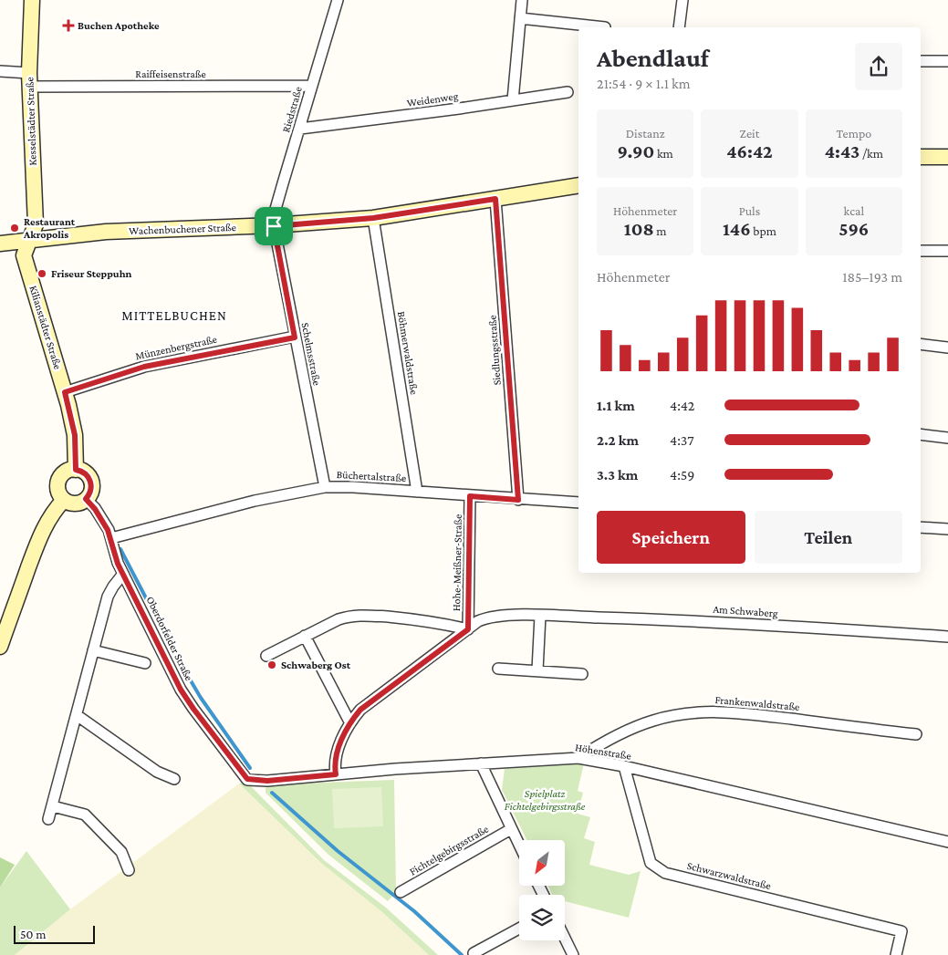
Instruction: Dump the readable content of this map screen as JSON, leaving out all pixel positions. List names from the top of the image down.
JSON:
{
  "streets": {
    "main road": ["Kesselstädter Straße", "Wachenbuchener Straße", "Kilianstädter Straße"],
    "street": [
      "Raiffeisenstraße",
      "Weidenweg",
      "Riedstraße",
      "Münzenbergstraße",
      "Siedlungsstraße",
      "Böhmerwaldstraße",
      "Schelmsstraße",
      "Büchertalstraße",
      "Hohe-Meißner-Straße",
      "Am Schwaberg",
      "Oberdorfelder Straße",
      "Frankenwaldstraße",
      "Höhenstraße",
      "Fichtelgebirgsstraße",
      "Schwarzwaldstraße"
    ]
  },
  "crossings": [
    ["Raiffeisenstraße", "Riedstraße"],
    ["Raiffeisenstraße", "Kesselstädter Straße"],
    ["Weidenweg", "Riedstraße"],
    ["Riedstraße", "Wachenbuchener Straße"],
    ["Riedstraße", "Schelmsstraße"],
    ["Kesselstädter Straße", "Wachenbuchener Straße"],
    ["Kesselstädter Straße", "Kilianstädter Straße"],
    ["Wachenbuchener Straße", "Kilianstädter Straße"],
    ["Wachenbuchener Straße", "Siedlungsstraße"],
    ["Wachenbuchener Straße", "Böhmerwaldstraße"],
    ["Wachenbuchener Straße", "Schelmsstraße"],
    ["Kilianstädter Straße", "Münzenbergstraße"],
    ["Kilianstädter Straße", "Oberdorfelder Straße"],
    ["Münzenbergstraße", "Schelmsstraße"],
    ["Siedlungsstraße", "Büchertalstraße"],
    ["Böhmerwaldstraße", "Büchertalstraße"],
    ["Schelmsstraße", "Büchertalstraße"],
    ["Büchertalstraße", "Hohe-Meißner-Straße"],
    ["Büchertalstraße", "Oberdorfelder Straße"],
    ["Hohe-Meißner-Straße", "Am Schwaberg"],
    ["Am Schwaberg", "Höhenstraße"],
    ["Oberdorfelder Straße", "Höhenstraße"],
    ["Frankenwaldstraße", "Höhenstraße"],
    ["Höhenstraße", "Schwarzwaldstraße"]
  ],
  "districts": ["MITTELBUCHEN"],
  "parks": ["Spielplatz Fichtelgebirgsstraße"],
  "places": {
    "health": ["Buchen Apotheke"],
    "other": ["Restaurant Akropolis", "Friseur Steppuhn", "Schwaberg Ost"]
  },
  "scale_bar": "50 m",
  "north": "bottom left",
  "page": {
    "heading": ["Abendlauf", "21:54 · 9 × 1.1 km"],
    "stats": [
      ["Distanz", "9.90 km"],
      ["Zeit", "46:42"],
      ["Tempo", "4:43 /km"],
      ["Höhenmeter", "108 m"],
      ["Puls", "146 bpm"],
      ["kcal", "596"]
    ],
    "chart": ["Höhenmeter", "185–193 m"],
    "list": [
      {
        "name": "1.1 km",
        "note": "4:42"
      },
      {
        "name": "2.2 km",
        "note": "4:37"
      },
      {
        "name": "3.3 km",
        "note": "4:59"
      }
    ],
    "buttons": ["Speichern", "Teilen"],
    "scale": "50 m"
  }
}
